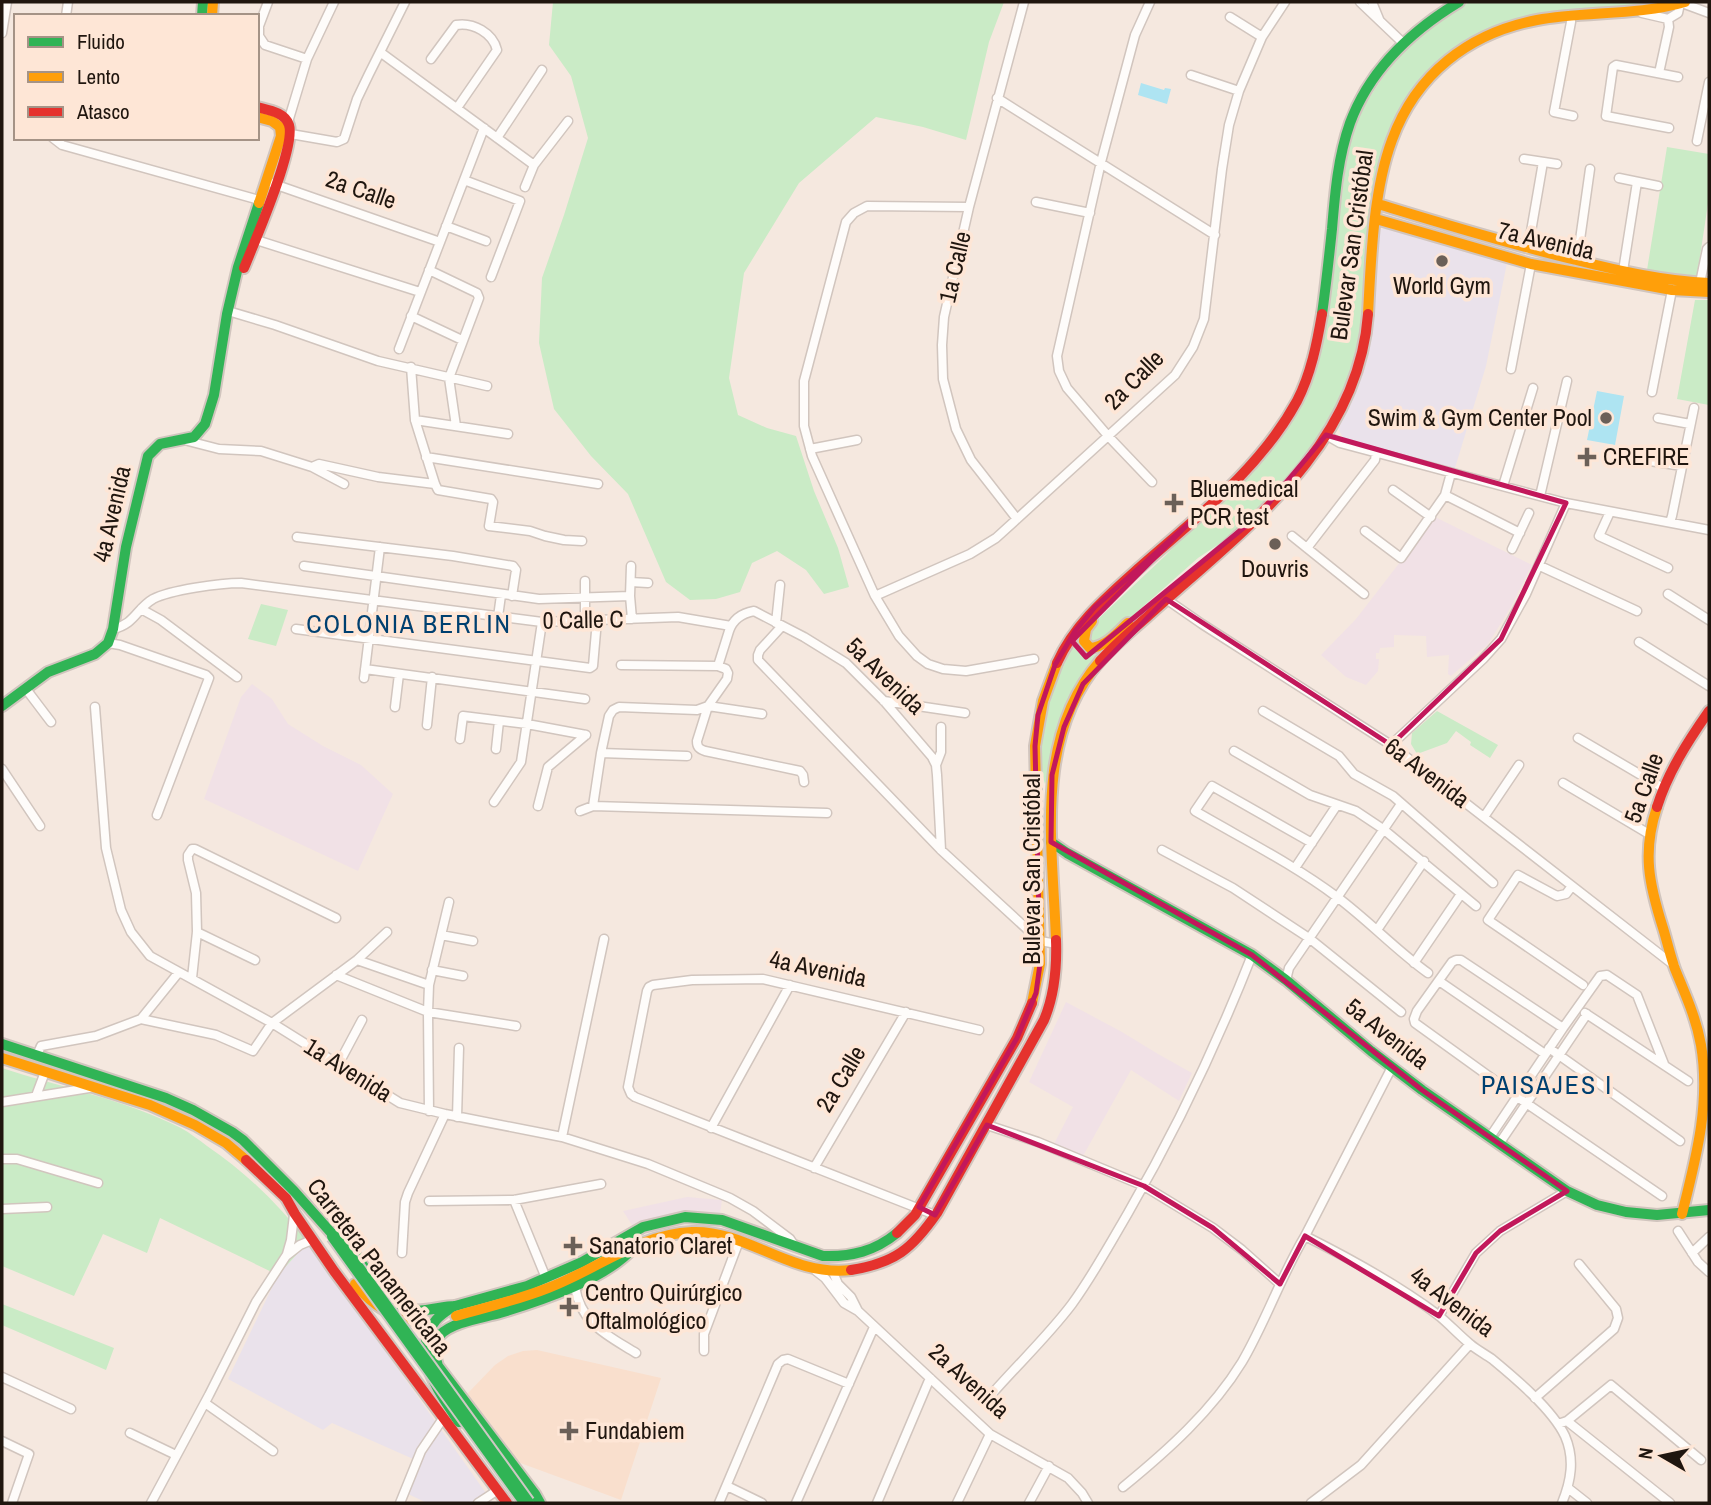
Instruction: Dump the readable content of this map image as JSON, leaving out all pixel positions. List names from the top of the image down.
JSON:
{
  "streets": {
    "main road": [
      "2a Calle",
      "7a Avenida",
      "Bulevar San Cristóbal",
      "4a Avenida",
      "5a Avenida",
      "5a Calle",
      "Carretera Panamericana"
    ],
    "street": [
      "1a Calle",
      "0 Calle C",
      "6a Avenida",
      "1a Avenida",
      "2a Avenida"
    ]
  },
  "crossings": [
    ["2a Calle", "1a Calle"],
    ["2a Calle", "4a Avenida"],
    ["7a Avenida", "Bulevar San Cristóbal"],
    ["Bulevar San Cristóbal", "5a Avenida"],
    ["Bulevar San Cristóbal", "6a Avenida"],
    ["Bulevar San Cristóbal", "1a Avenida"],
    ["Bulevar San Cristóbal", "2a Avenida"],
    ["4a Avenida", "0 Calle C"],
    ["0 Calle C", "5a Avenida"],
    ["5a Avenida", "5a Calle"],
    ["6a Avenida", "5a Calle"]
  ],
  "districts": ["COLONIA BERLIN", "PAISAJES I"],
  "places": {
    "other": ["World Gym", "Swim & Gym Center Pool", "Douvris"],
    "health": [
      "CREFIRE",
      "Bluemedical PCR test",
      "Sanatorio Claret",
      "Centro Quirúrgico Oftalmológico",
      "Fundabiem"
    ]
  },
  "legend": ["Fluido", "Lento", "Atasco"],
  "north": "left"
}
